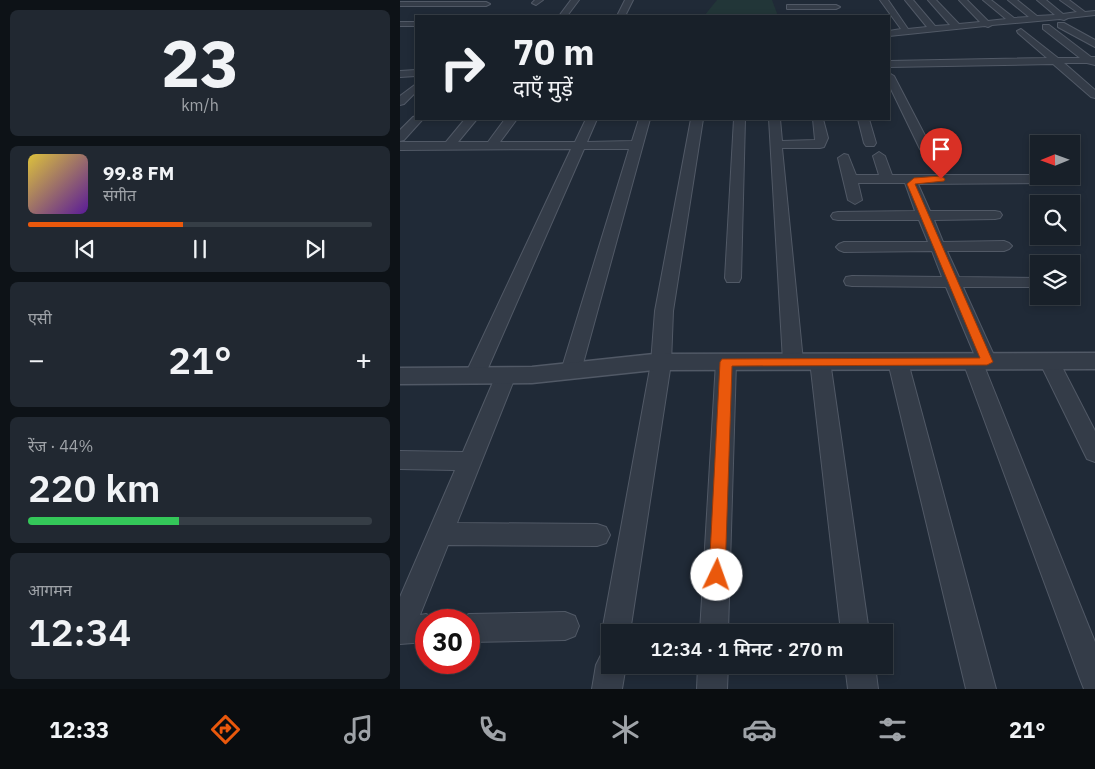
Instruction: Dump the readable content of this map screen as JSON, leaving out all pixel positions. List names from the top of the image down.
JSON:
{
  "north": "left",
  "page": {
    "tile": [
      ["23", "km/h"],
      "एसी",
      ["रेंज · 44%", "220 km"],
      ["आगमन", "12:34"]
    ],
    "turn": ["70 m", "दाएँ मुड़ें"],
    "song": ["99.8 FM", "संगीत"],
    "heat": ["−", "21°", "+"],
    "limit": "30",
    "trip": "12:34 · 1 मिनट · 270 m",
    "tabs": ["12:33", "21°"]
  }
}
